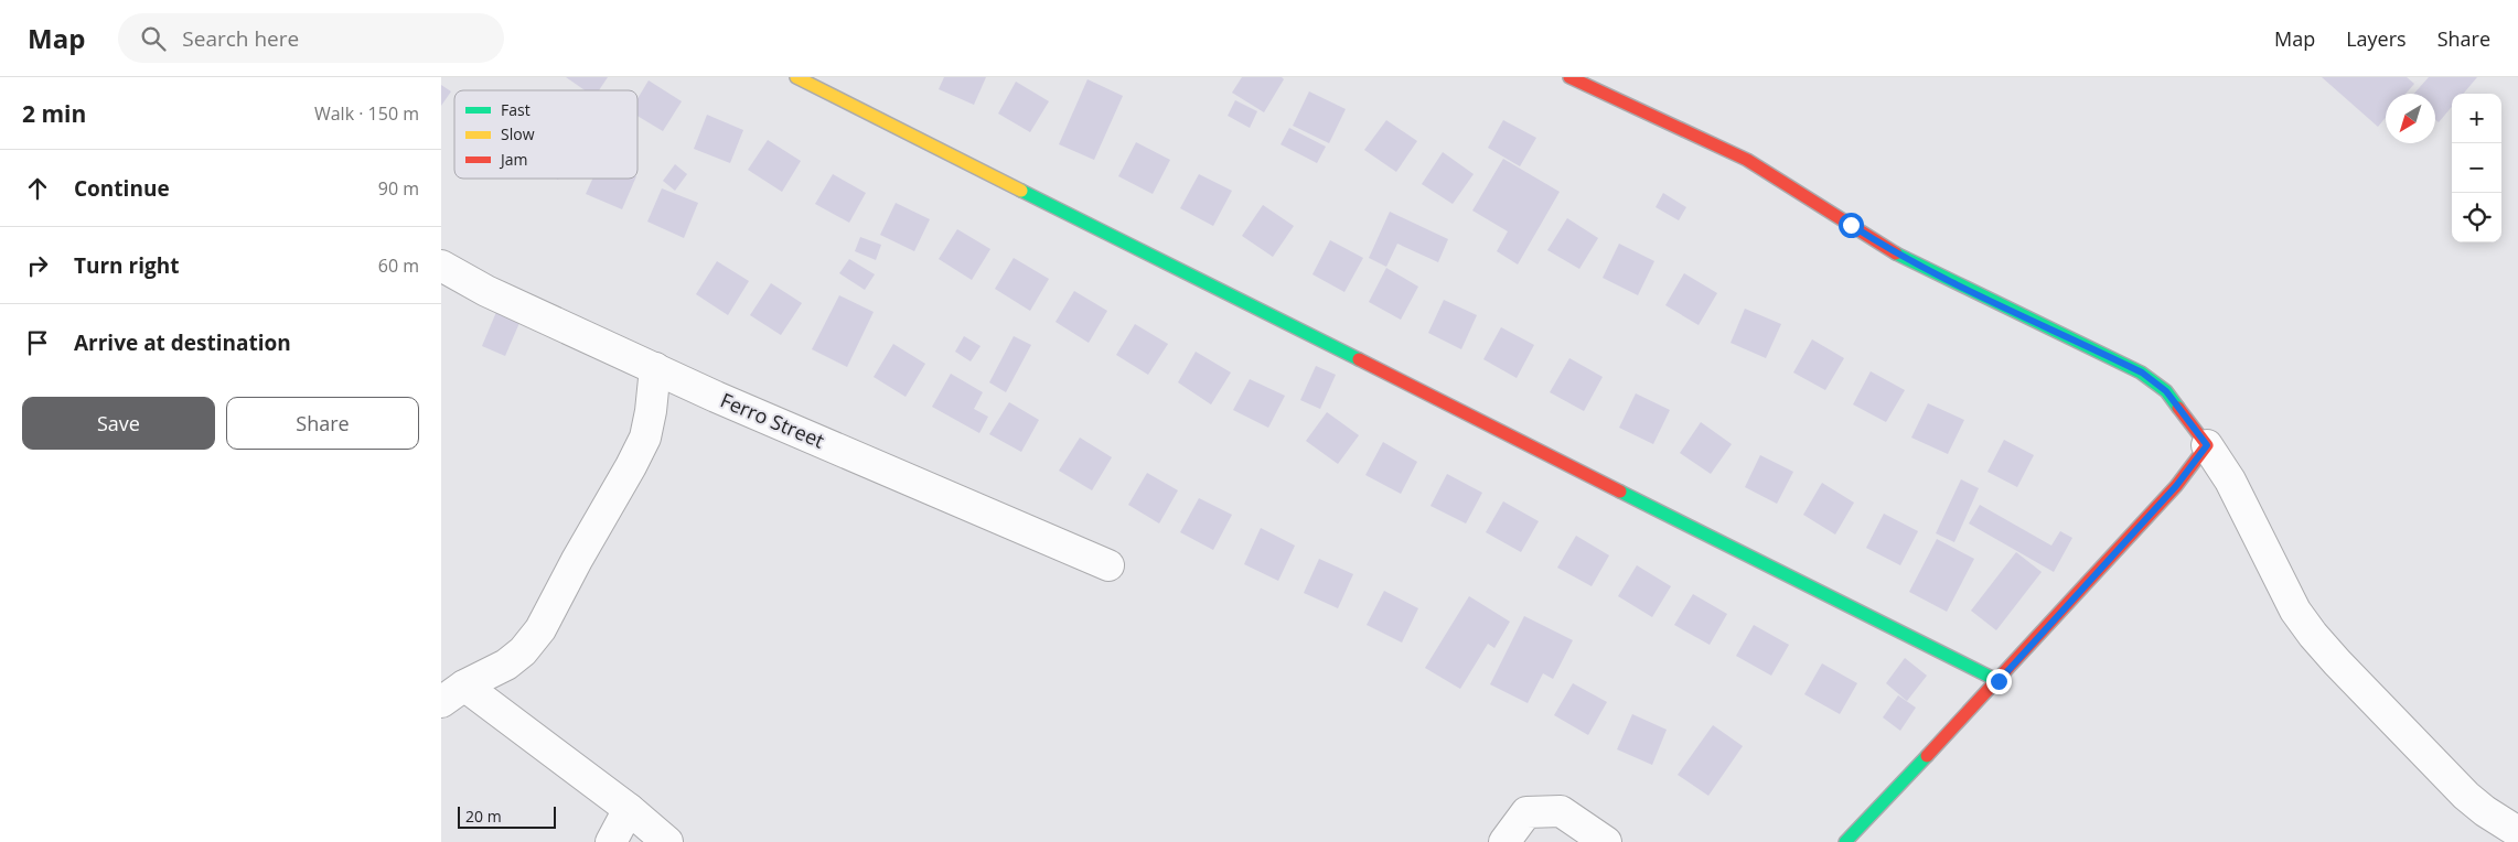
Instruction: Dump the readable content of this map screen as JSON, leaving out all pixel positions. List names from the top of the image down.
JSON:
{
  "streets": {
    "street": ["Ferro Street"]
  },
  "legend": ["Fast", "Slow", "Jam"],
  "scale_bar": "20 m",
  "north": "bottom left",
  "page": {
    "header": "Map",
    "search": "Search here",
    "nav": ["Map", "Layers", "Share"],
    "heading": ["2 min", "Walk · 150 m"],
    "map_buttons": ["+", "−"],
    "list": [
      ["Continue", "90 m"],
      ["Turn right", "60 m"],
      "Arrive at destination"
    ],
    "buttons": ["Save", "Share"],
    "scale": "20 m"
  }
}
